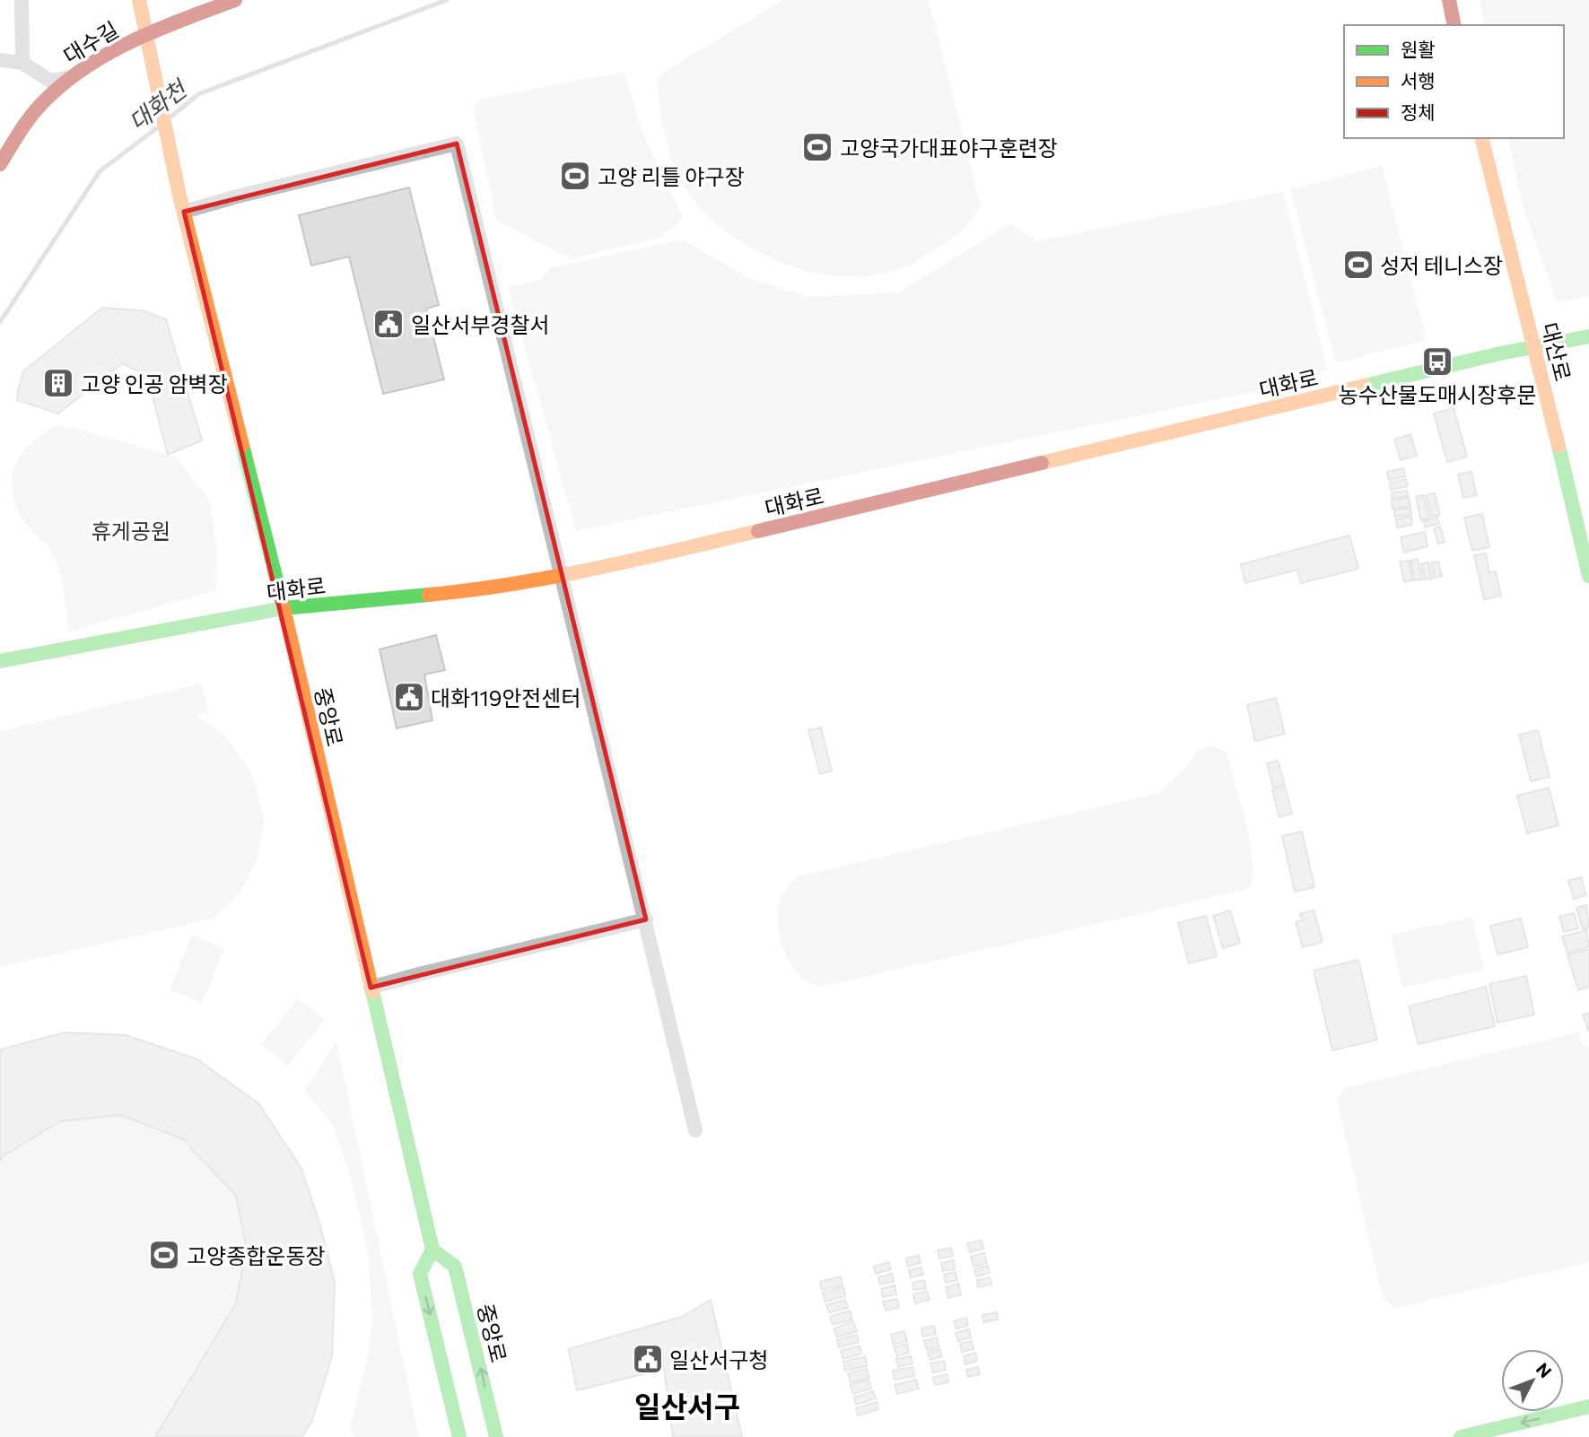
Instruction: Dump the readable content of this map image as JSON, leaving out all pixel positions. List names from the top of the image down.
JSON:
{
  "streets": {
    "street": [
      "대수길",
      "대산로",
      "대화로",
      "중앙로"
    ]
  },
  "crossings": [
    ["대수길", "중앙로"],
    ["대산로", "대화로"],
    ["대화로", "중앙로"]
  ],
  "districts": ["일산서구"],
  "water": ["대화천"],
  "parks": ["휴게공원"],
  "places": {
    "sports": [
      "고양국가대표야구훈련장",
      "고양 리틀 야구장",
      "성저 테니스장",
      "고양종합운동장"
    ],
    "public building": ["일산서부경찰서", "대화119안전센터", "일산서구청"],
    "bus stop": ["농수산물도매시장후문"],
    "building": ["고양 인공 암벽장"]
  },
  "legend": ["원활", "서행", "정체"],
  "north": "top right"
}
